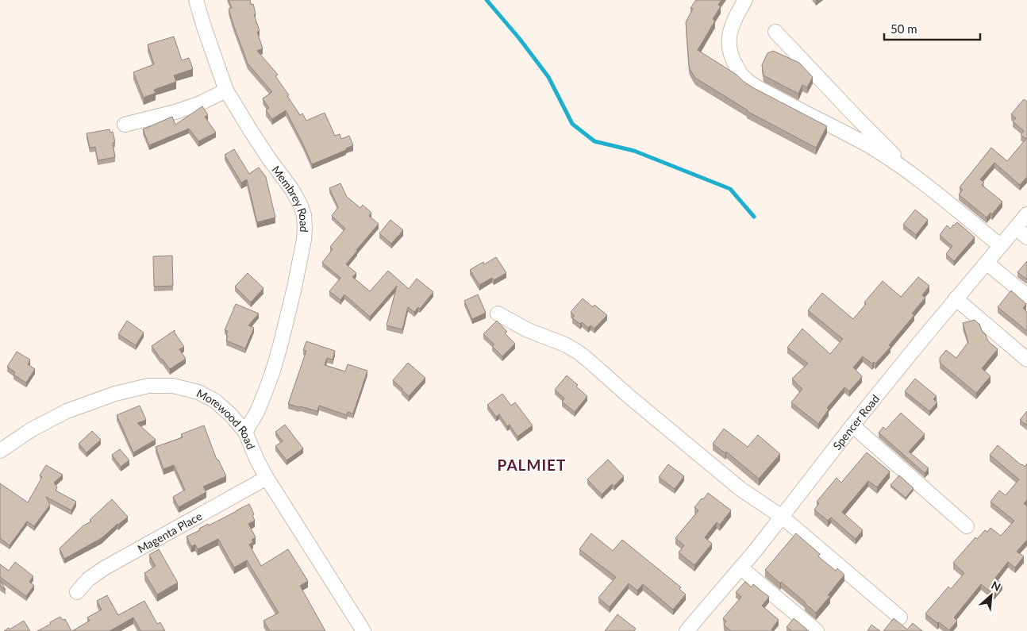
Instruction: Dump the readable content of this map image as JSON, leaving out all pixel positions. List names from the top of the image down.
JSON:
{
  "streets": {
    "street": [
      "Membrey Road",
      "Morewood Road",
      "Spencer Road",
      "Magenta Place"
    ]
  },
  "crossings": [
    ["Membrey Road", "Morewood Road"],
    ["Morewood Road", "Magenta Place"]
  ],
  "districts": ["PALMIET"],
  "scale_bar": "50 m",
  "north": "top right"
}
